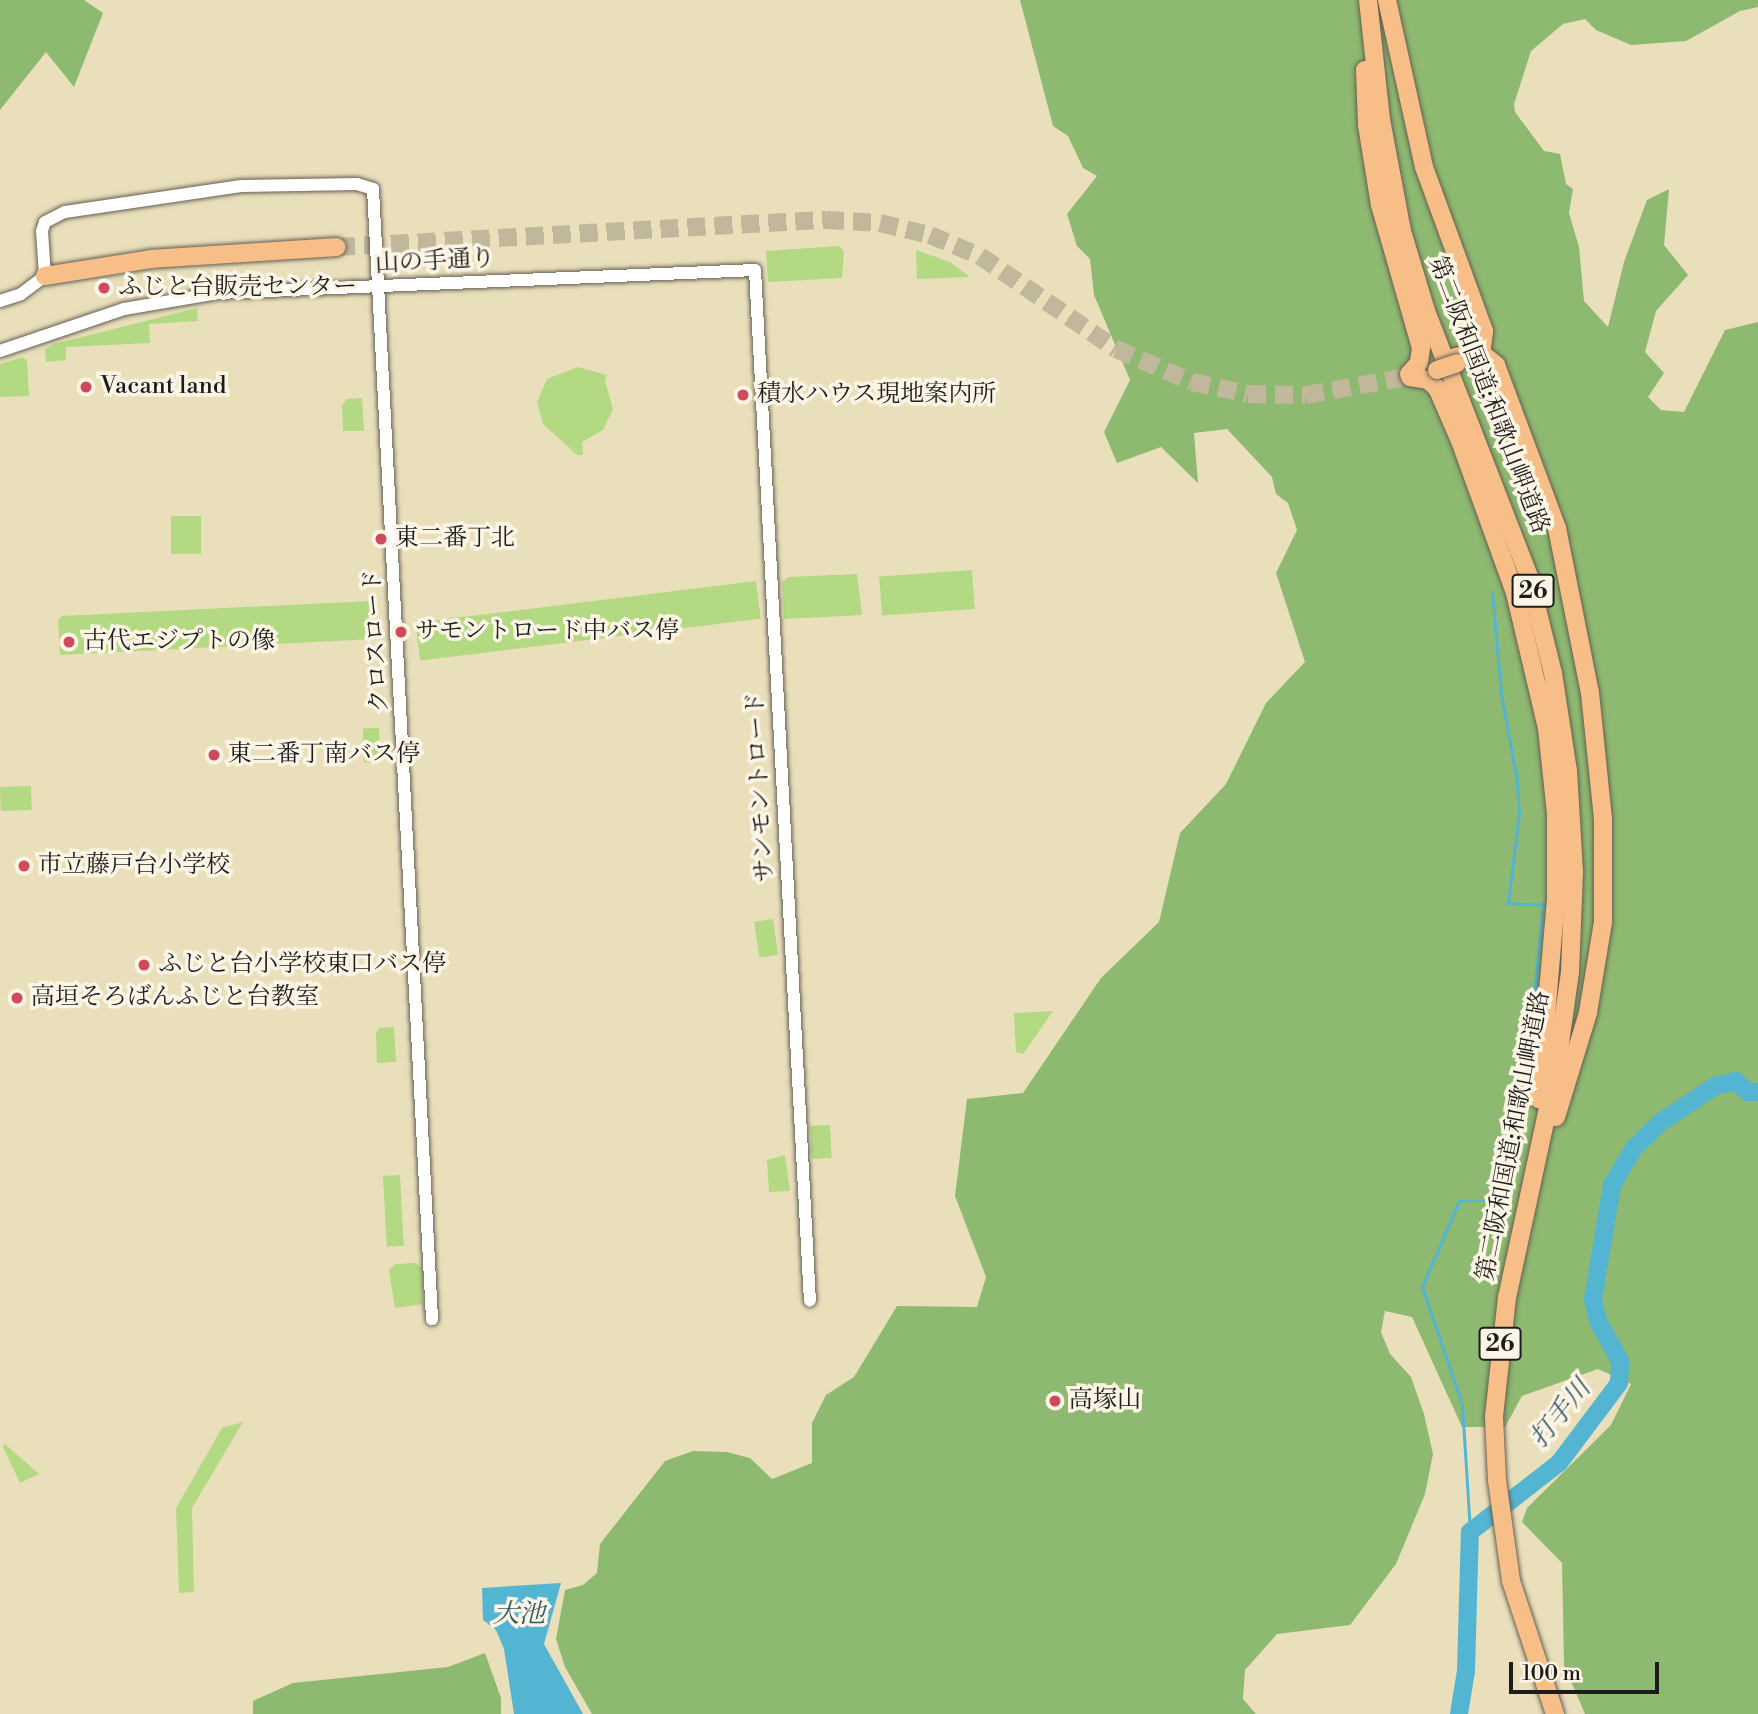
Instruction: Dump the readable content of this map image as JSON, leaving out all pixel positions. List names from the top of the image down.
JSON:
{
  "streets": {
    "highway": ["第二阪和国道;和歌山岬道路", "26"],
    "street": ["山の手通り", "クロスロード", "サンモントロード"]
  },
  "crossings": [
    ["山の手通り", "クロスロード"],
    ["山の手通り", "サンモントロード"]
  ],
  "water": ["打手川", "大池"],
  "places": [
    "ふじと台販売センター",
    "Vacant land",
    "積水ハウス現地案内所",
    "東二番丁北",
    "サモントロード中バス停",
    "古代エジプトの像",
    "東二番丁南バス停",
    "市立藤戸台小学校",
    "ふじと台小学校東口バス停",
    "高垣そろばんふじと台教室",
    "高塚山"
  ],
  "scale_bar": "100 m"
}
